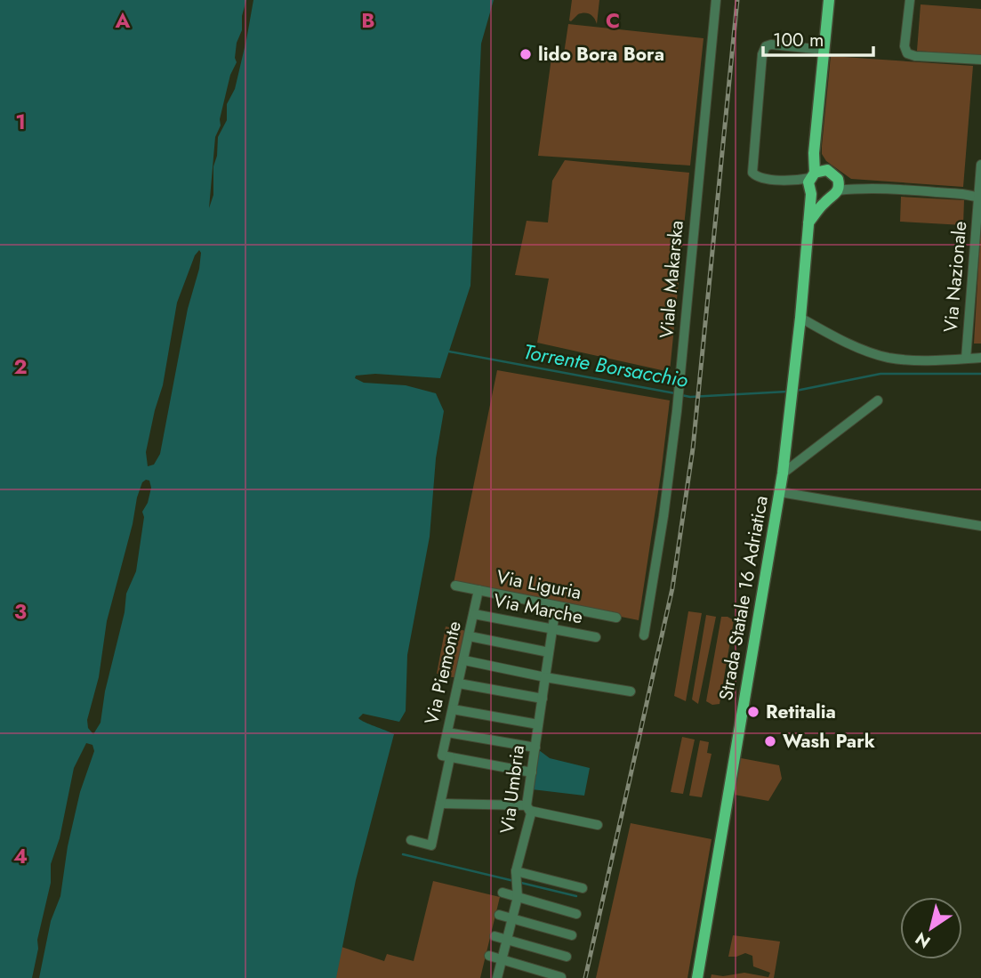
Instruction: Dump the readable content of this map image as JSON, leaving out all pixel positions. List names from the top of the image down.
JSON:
{
  "streets": {
    "main road": ["Strada Statale 16 Adriatica"],
    "street": [
      "Via Nazionale",
      "Viale Makarska",
      "Via Liguria",
      "Via Marche",
      "Via Piemonte",
      "Via Umbria"
    ]
  },
  "crossings": [
    ["Via Nazionale", "Strada Statale 16 Adriatica"],
    ["Via Liguria", "Via Piemonte"],
    ["Via Liguria", "Via Umbria"],
    ["Via Marche", "Via Piemonte"],
    ["Via Marche", "Via Umbria"]
  ],
  "water": ["Torrente Borsacchio"],
  "places": ["lido Bora Bora", "Retitalia", "Wash Park"],
  "scale_bar": "100 m",
  "north": "bottom left",
  "grid": {
    "columns": ["A", "B", "C"],
    "rows": [
      "1",
      "2",
      "3",
      "4"
    ]
  }
}
